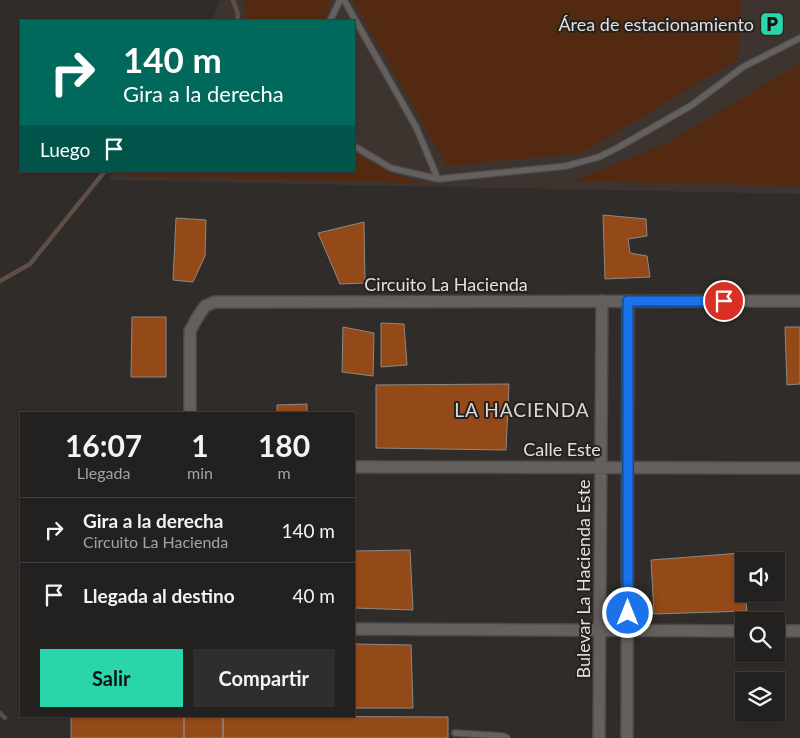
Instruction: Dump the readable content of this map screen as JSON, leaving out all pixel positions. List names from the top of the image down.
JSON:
{
  "streets": {
    "street": ["Circuito La Hacienda", "Calle Este", "Bulevar La Hacienda Este"]
  },
  "crossings": [
    ["Circuito La Hacienda", "Bulevar La Hacienda Este"],
    ["Calle Este", "Bulevar La Hacienda Este"]
  ],
  "districts": ["LA HACIENDA"],
  "places": {
    "parking": ["Área de estacionamiento"]
  },
  "page": {
    "turn": ["140 m", "Gira a la derecha"],
    "then": "Luego",
    "eta": [
      "16:07",
      "Llegada",
      "1",
      "min",
      "180",
      "m"
    ],
    "list": [
      {
        "name": "Gira a la derecha",
        "note": "Circuito La Hacienda",
        "value": "140 m"
      },
      {
        "name": "Llegada al destino",
        "value": "40 m"
      }
    ],
    "buttons": ["Salir", "Compartir"]
  }
}
